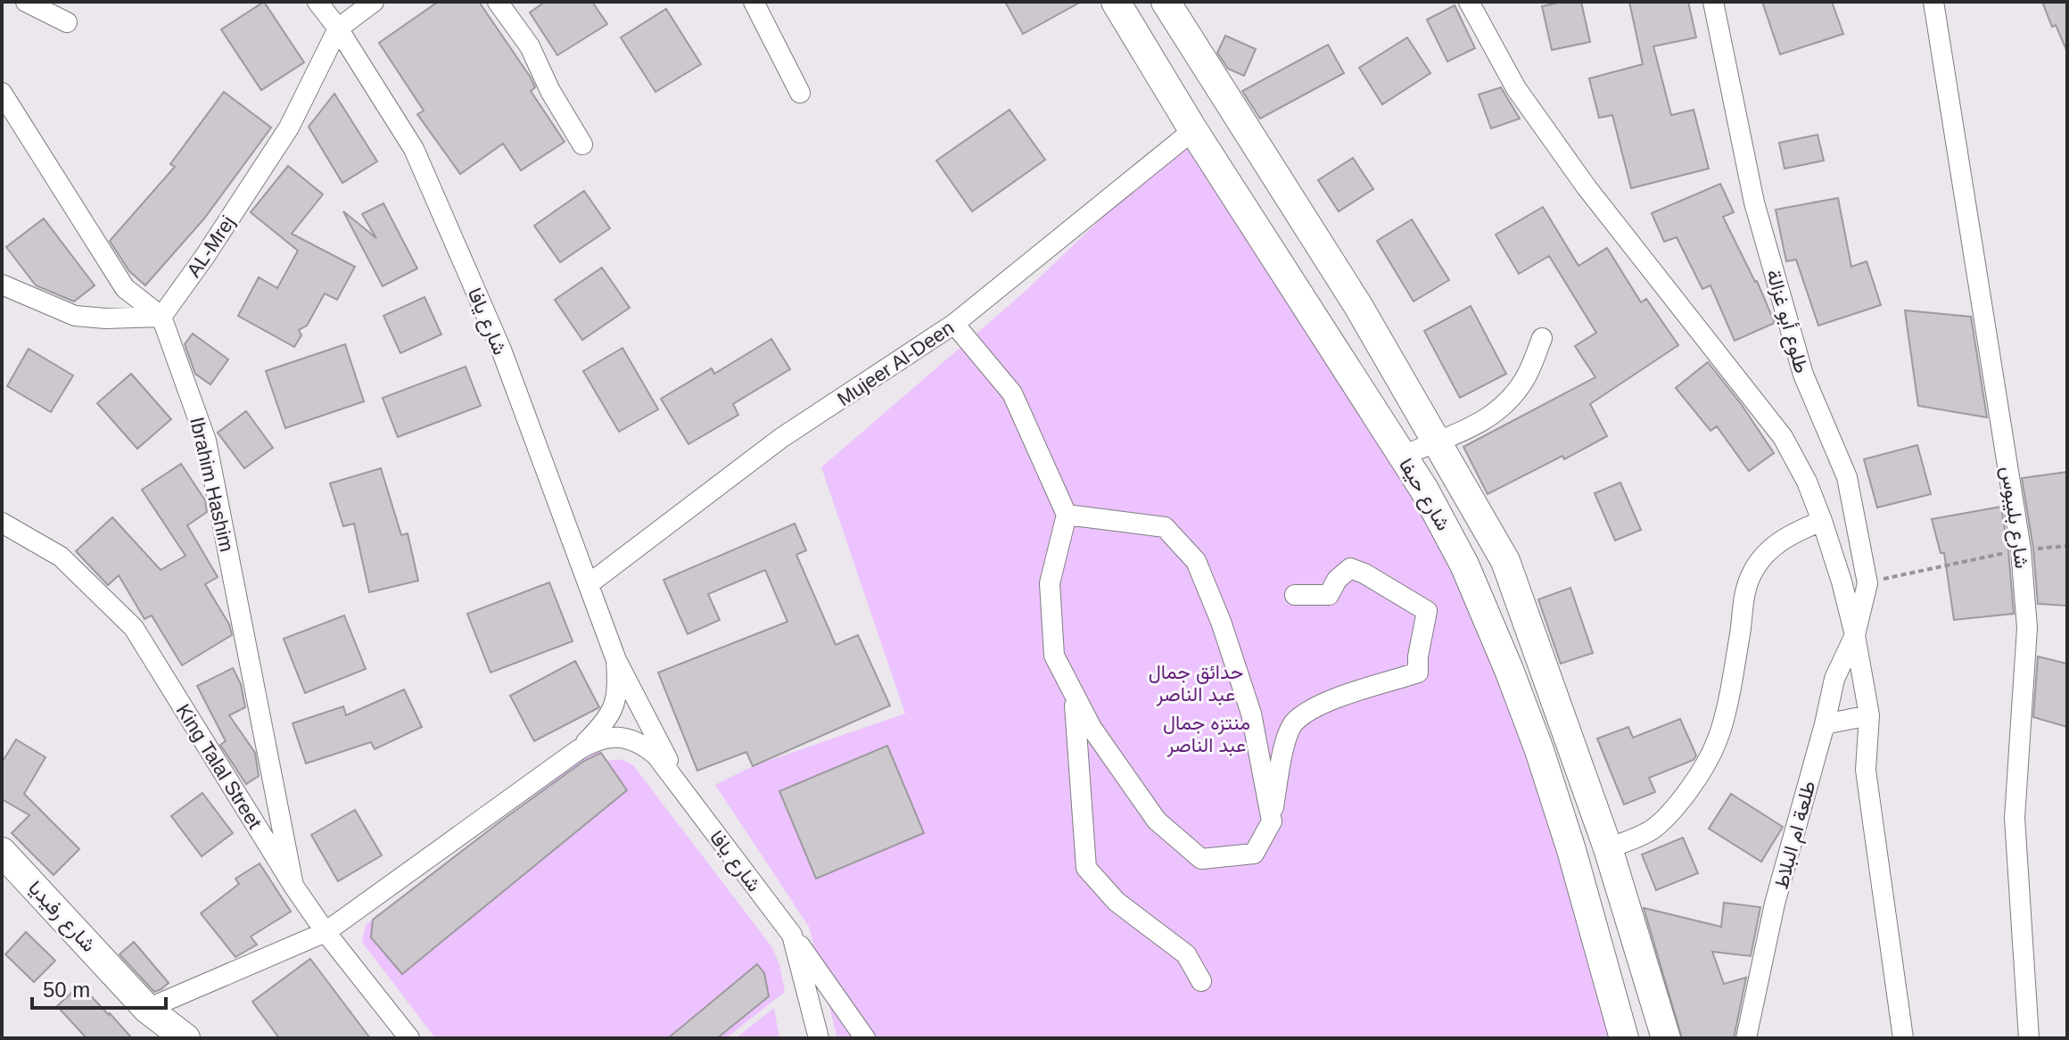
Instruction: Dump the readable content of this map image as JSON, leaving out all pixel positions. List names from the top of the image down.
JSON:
{
  "streets": {
    "main road": ["شارع حيفا", "شارع رفيديا"],
    "street": [
      "AL-Mrej",
      "شارع يافا",
      "طلوع أبو غزالة",
      "Mujeer Al-Deen",
      "Ibrahim Hashim",
      "شارع بليبوس",
      "King Talal Street",
      "طلعة ام البلاط"
    ]
  },
  "crossings": [
    ["AL-Mrej", "شارع يافا"],
    ["AL-Mrej", "Ibrahim Hashim"],
    ["شارع يافا", "Mujeer Al-Deen"],
    ["طلوع أبو غزالة", "طلعة ام البلاط"],
    ["Mujeer Al-Deen", "شارع حيفا"],
    ["Ibrahim Hashim", "King Talal Street"]
  ],
  "parks": ["حدائق جمال عبد الناصر", "منتزه جمال عبد الناصر"],
  "scale_bar": "50 m"
}
